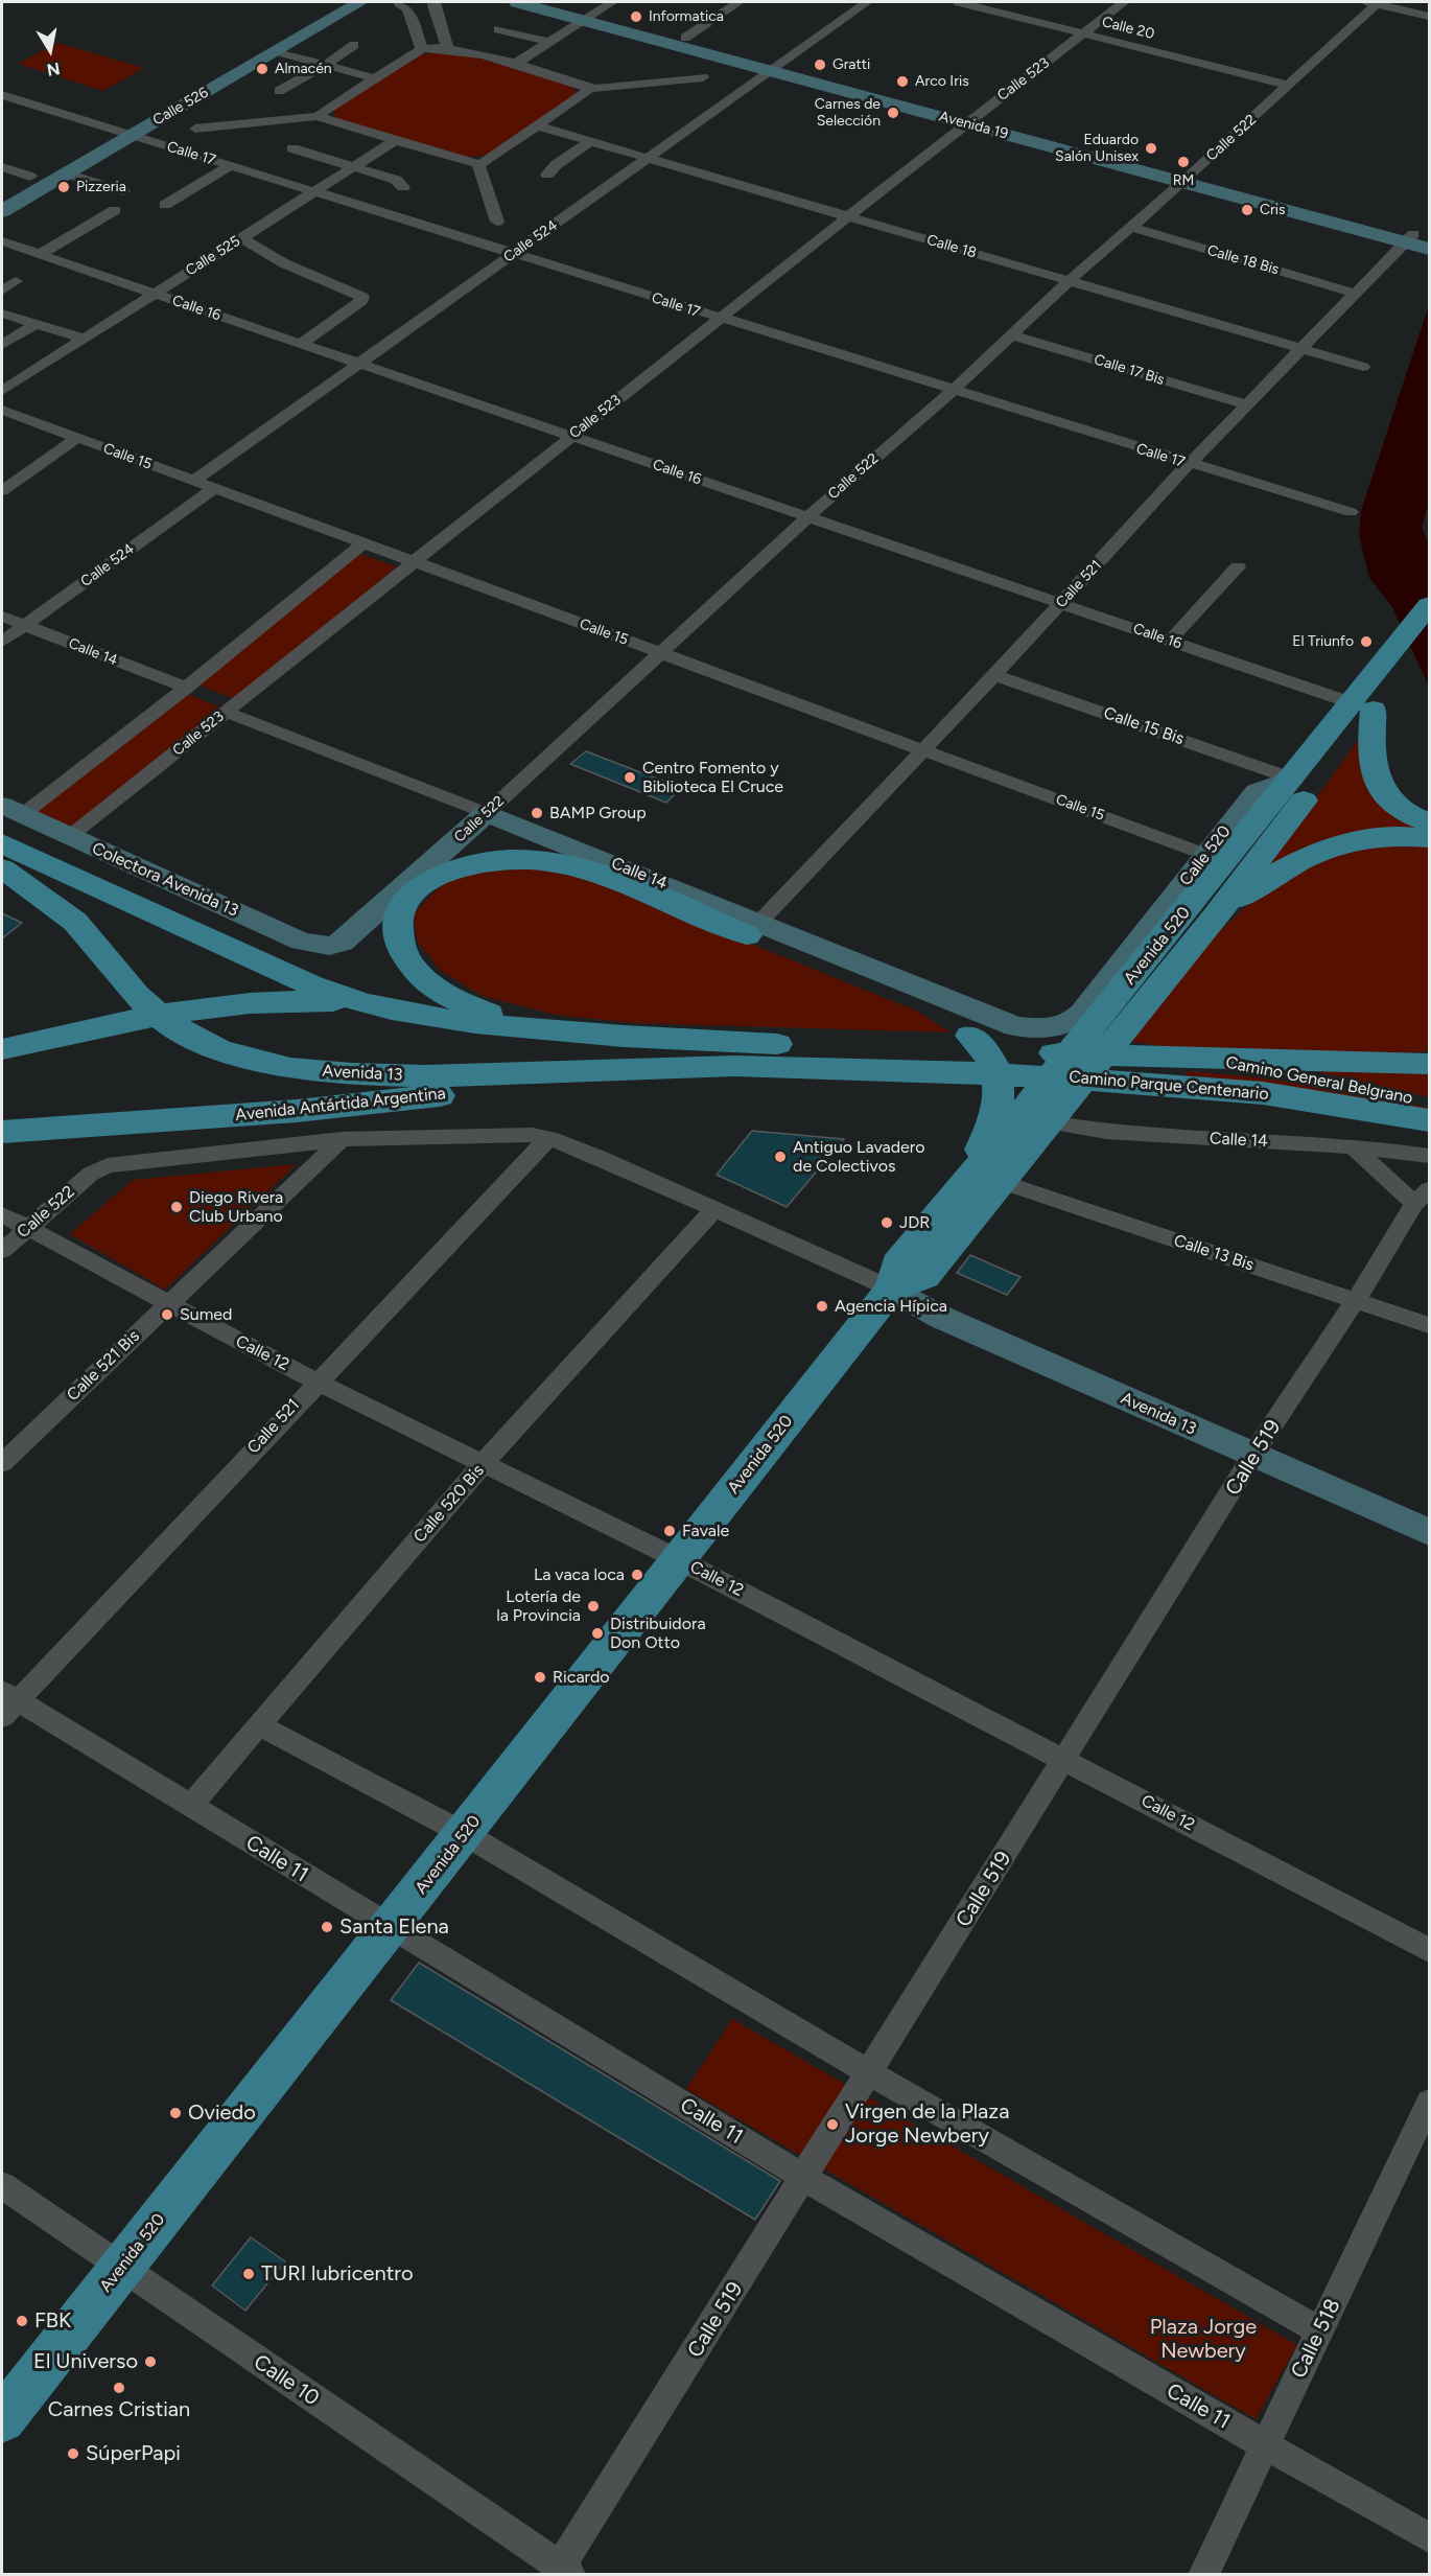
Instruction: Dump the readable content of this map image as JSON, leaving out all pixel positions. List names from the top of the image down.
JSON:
{
  "streets": {
    "main road": [
      "Calle 526",
      "Avenida 19",
      "Calle 522",
      "Calle 14",
      "Calle 520",
      "Colectora Avenida 13",
      "Avenida 520",
      "Avenida 13",
      "Camino General Belgrano",
      "Camino Parque Centenario",
      "Avenida Antártida Argentina"
    ],
    "street": [
      "Calle 20",
      "Calle 523",
      "Calle 17",
      "Calle 524",
      "Calle 18",
      "Calle 525",
      "Calle 18 Bis",
      "Calle 16",
      "Calle 17 Bis",
      "Calle 15",
      "Calle 521",
      "Calle 15 Bis",
      "Calle 13 Bis",
      "Calle 12",
      "Calle 521 Bis",
      "Calle 519",
      "Calle 520 Bis",
      "Calle 11",
      "Calle 518",
      "Calle 10"
    ]
  },
  "crossings": [
    ["Calle 20", "Calle 523"],
    ["Calle 20", "Calle 522"],
    ["Calle 523", "Avenida 19"],
    ["Calle 523", "Calle 17"],
    ["Calle 523", "Calle 18"],
    ["Calle 523", "Calle 16"],
    ["Calle 523", "Calle 15"],
    ["Calle 523", "Calle 14"],
    ["Calle 523", "Colectora Avenida 13"],
    ["Calle 526", "Calle 17"],
    ["Avenida 19", "Calle 522"],
    ["Avenida 19", "Calle 524"],
    ["Avenida 19", "Calle 521"],
    ["Calle 522", "Calle 17"],
    ["Calle 522", "Calle 18"],
    ["Calle 522", "Calle 18 Bis"],
    ["Calle 522", "Calle 16"],
    ["Calle 522", "Calle 17 Bis"],
    ["Calle 522", "Calle 15"],
    ["Calle 522", "Calle 14"],
    ["Calle 522", "Colectora Avenida 13"],
    ["Calle 522", "Avenida Antártida Argentina"],
    ["Calle 522", "Calle 12"],
    ["Calle 17", "Calle 524"],
    ["Calle 17", "Calle 525"],
    ["Calle 17", "Calle 521"],
    ["Calle 524", "Calle 18"],
    ["Calle 524", "Calle 16"],
    ["Calle 524", "Calle 15"],
    ["Calle 524", "Calle 14"],
    ["Calle 18", "Calle 521"],
    ["Calle 525", "Calle 16"],
    ["Calle 18 Bis", "Calle 521"],
    ["Calle 16", "Calle 521"],
    ["Calle 16", "Avenida 520"],
    ["Calle 17 Bis", "Calle 521"],
    ["Calle 15", "Calle 521"],
    ["Calle 15", "Calle 520"],
    ["Calle 521", "Calle 14"],
    ["Calle 521", "Calle 15 Bis"],
    ["Calle 521", "Avenida 13"],
    ["Calle 521", "Avenida Antártida Argentina"],
    ["Calle 521", "Calle 12"],
    ["Calle 521", "Calle 11"],
    ["Calle 14", "Calle 520"],
    ["Calle 14", "Avenida 520"],
    ["Calle 14", "Calle 519"],
    ["Calle 15 Bis", "Calle 520"],
    ["Calle 15 Bis", "Avenida 520"],
    ["Calle 520", "Avenida 520"],
    ["Avenida 520", "Avenida 13"],
    ["Avenida 520", "Calle 13 Bis"],
    ["Avenida 520", "Calle 12"],
    ["Avenida 520", "Calle 11"],
    ["Avenida 520", "Calle 10"],
    ["Avenida 13", "Camino Parque Centenario"],
    ["Avenida 13", "Avenida Antártida Argentina"],
    ["Avenida 13", "Calle 519"],
    ["Avenida 13", "Calle 520 Bis"],
    ["Camino General Belgrano", "Camino Parque Centenario"],
    ["Avenida Antártida Argentina", "Calle 521 Bis"],
    ["Calle 13 Bis", "Calle 519"],
    ["Calle 12", "Calle 521 Bis"],
    ["Calle 12", "Calle 519"],
    ["Calle 12", "Calle 520 Bis"],
    ["Calle 519", "Calle 11"],
    ["Calle 519", "Calle 10"],
    ["Calle 520 Bis", "Calle 11"],
    ["Calle 11", "Calle 518"]
  ],
  "parks": ["Plaza Jorge Newbery"],
  "places": [
    "Informatica",
    "Gratti",
    "Almacén",
    "Arco Iris",
    "Carnes de Selección",
    "Eduardo Salón Unisex",
    "RM",
    "Pizzeria",
    "Cris",
    "El Triunfo",
    "Centro Fomento y Biblioteca El Cruce",
    "BAMP Group",
    "Antiguo Lavadero de Colectivos",
    "Diego Rivera Club Urbano",
    "JDR",
    "Agencia Hípica",
    "Sumed",
    "Favale",
    "La vaca loca",
    "Lotería de la Provincia",
    "Distribuidora Don Otto",
    "Ricardo",
    "Santa Elena",
    "Oviedo",
    "Virgen de la Plaza Jorge Newbery",
    "TURI lubricentro",
    "FBK",
    "El Universo",
    "Carnes Cristian",
    "SúperPapi"
  ],
  "north": "bottom"
}
